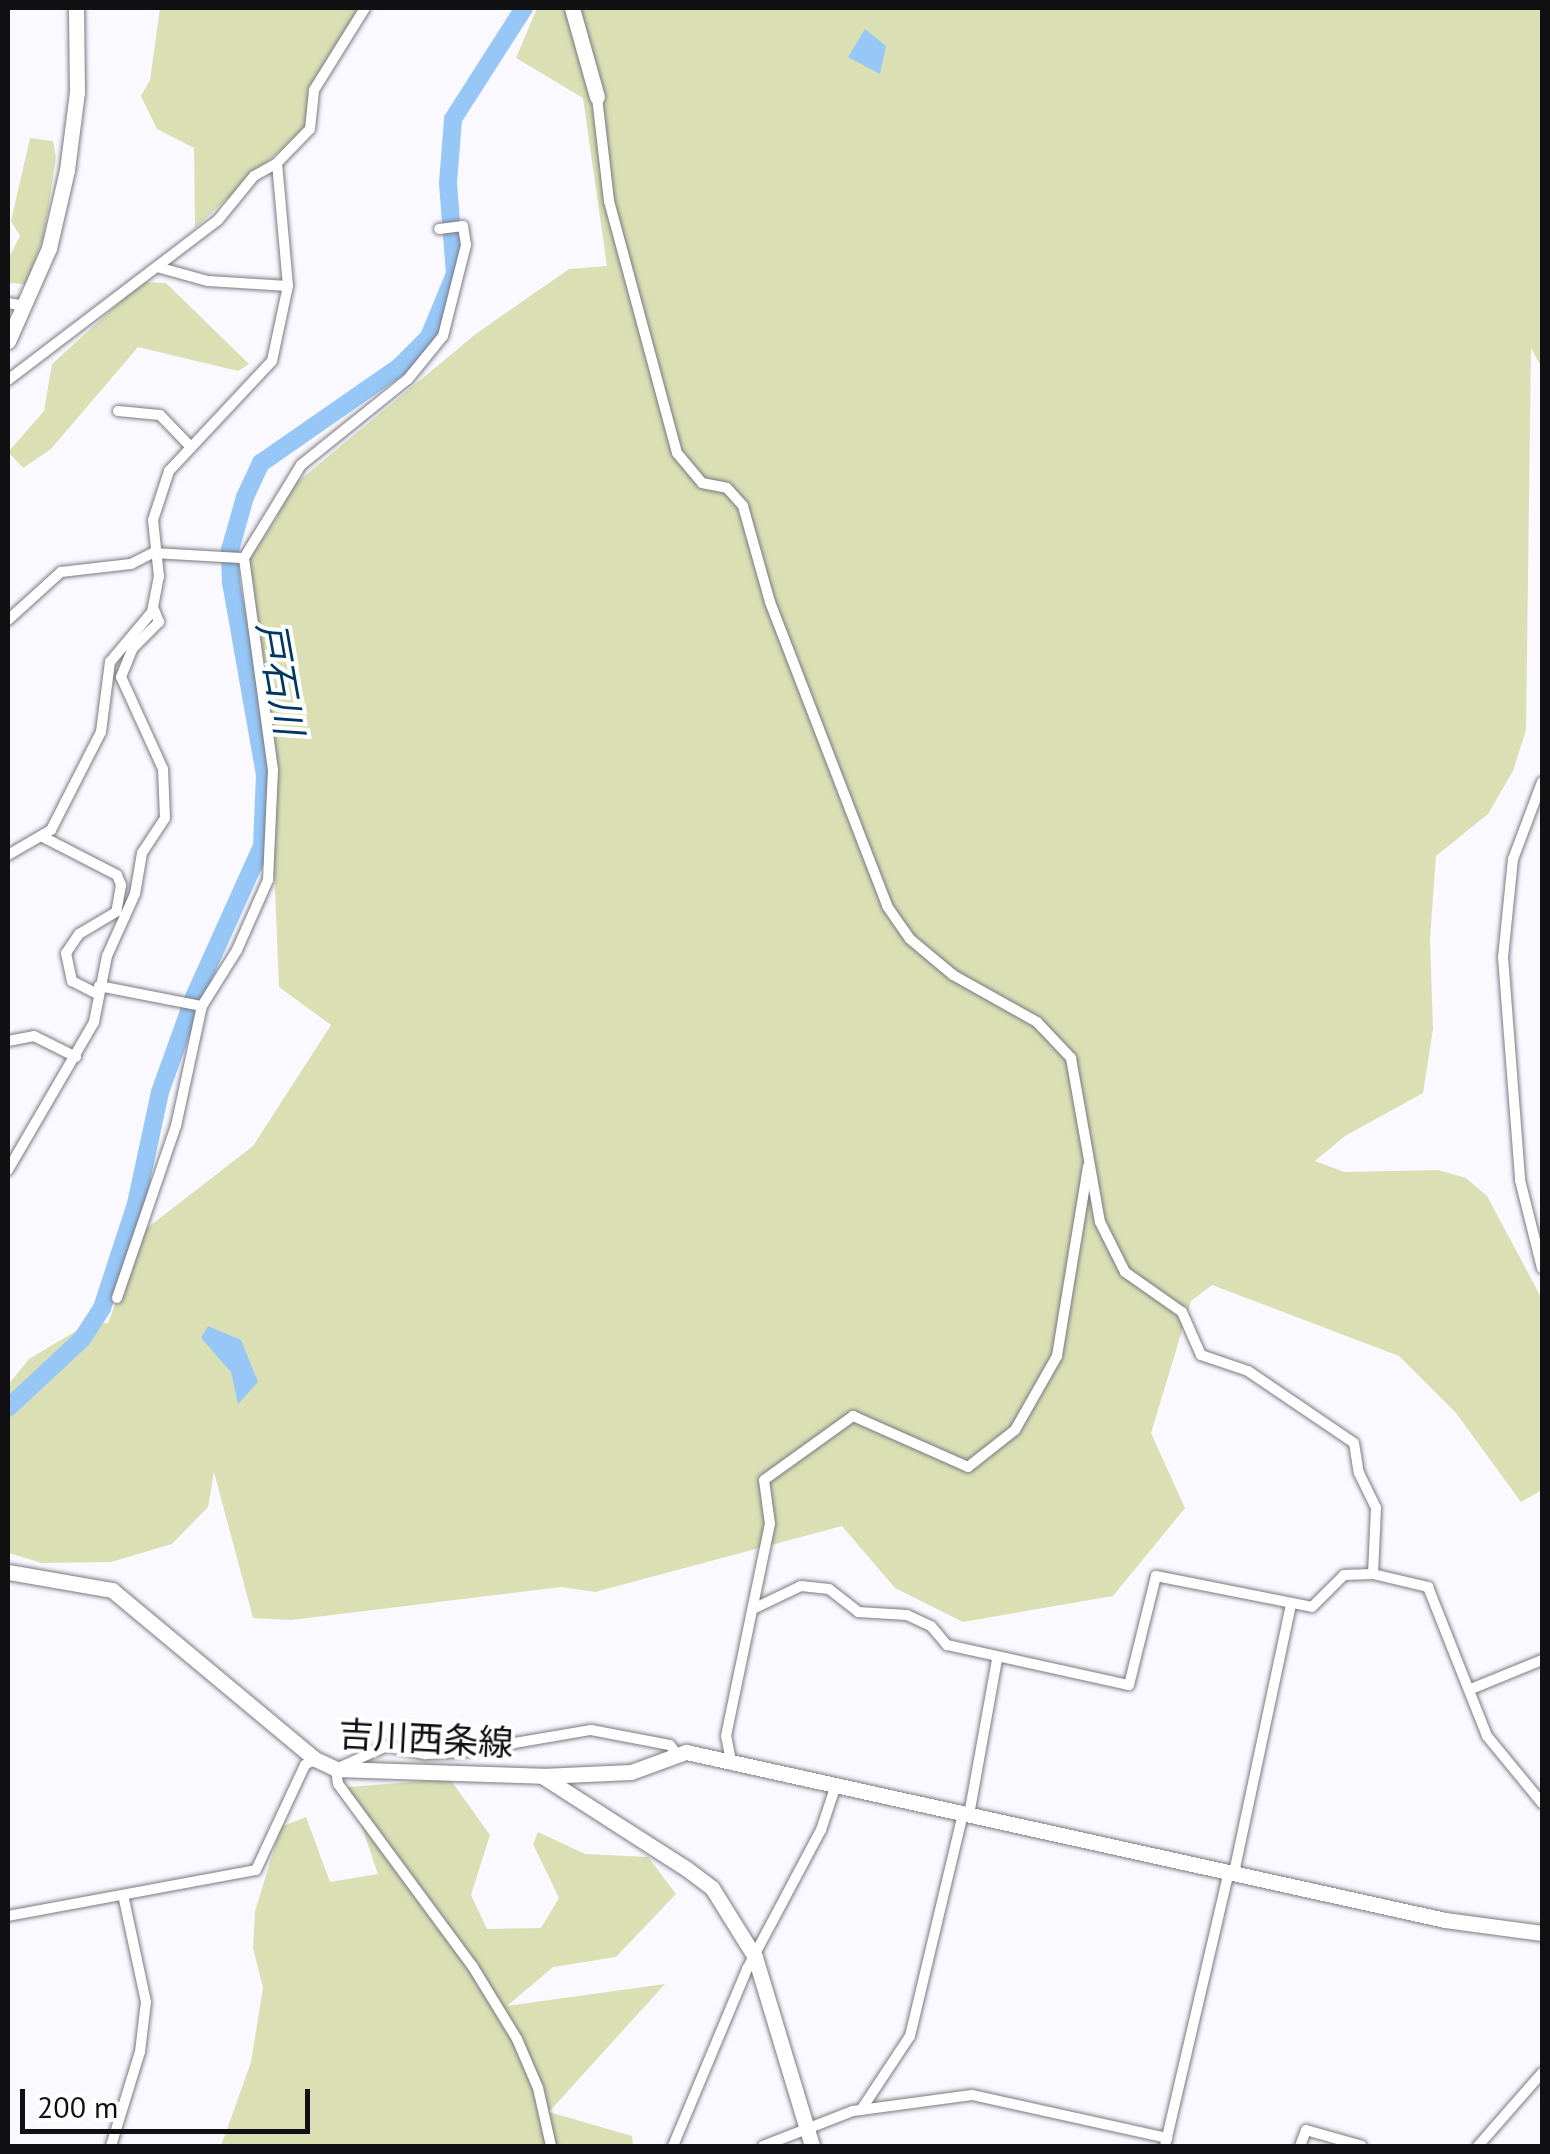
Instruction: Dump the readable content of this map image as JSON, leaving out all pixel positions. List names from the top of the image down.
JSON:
{
  "streets": {
    "main road": ["吉川西条線"]
  },
  "water": ["戸石川"],
  "scale_bar": "200 m"
}
